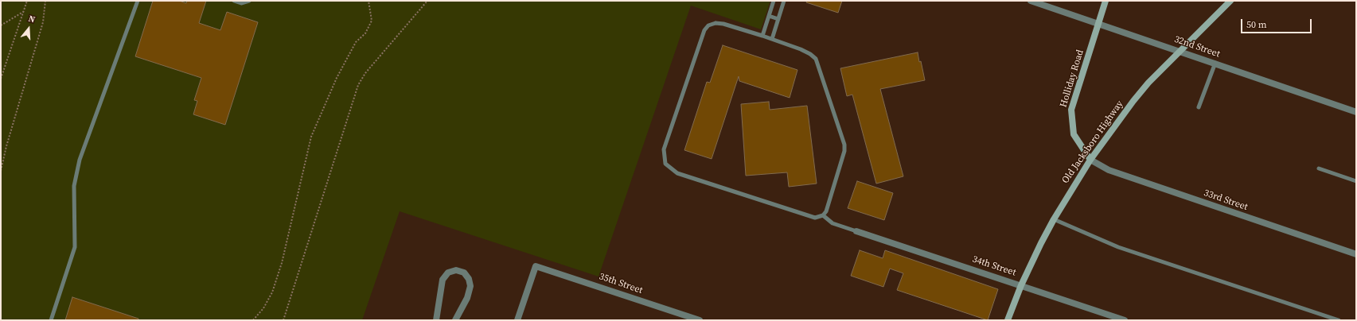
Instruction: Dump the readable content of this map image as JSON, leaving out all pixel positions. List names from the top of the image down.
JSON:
{
  "streets": {
    "main road": ["Holliday Road", "Old Jacksboro Highway"],
    "street": [
      "32nd Street",
      "33rd Street",
      "34th Street",
      "35th Street"
    ]
  },
  "crossings": [
    ["32nd Street", "Holliday Road"],
    ["32nd Street", "Old Jacksboro Highway"],
    ["Holliday Road", "Old Jacksboro Highway"],
    ["Holliday Road", "33rd Street"],
    ["Old Jacksboro Highway", "33rd Street"],
    ["Old Jacksboro Highway", "34th Street"]
  ],
  "scale_bar": "50 m",
  "north": "top"
}
